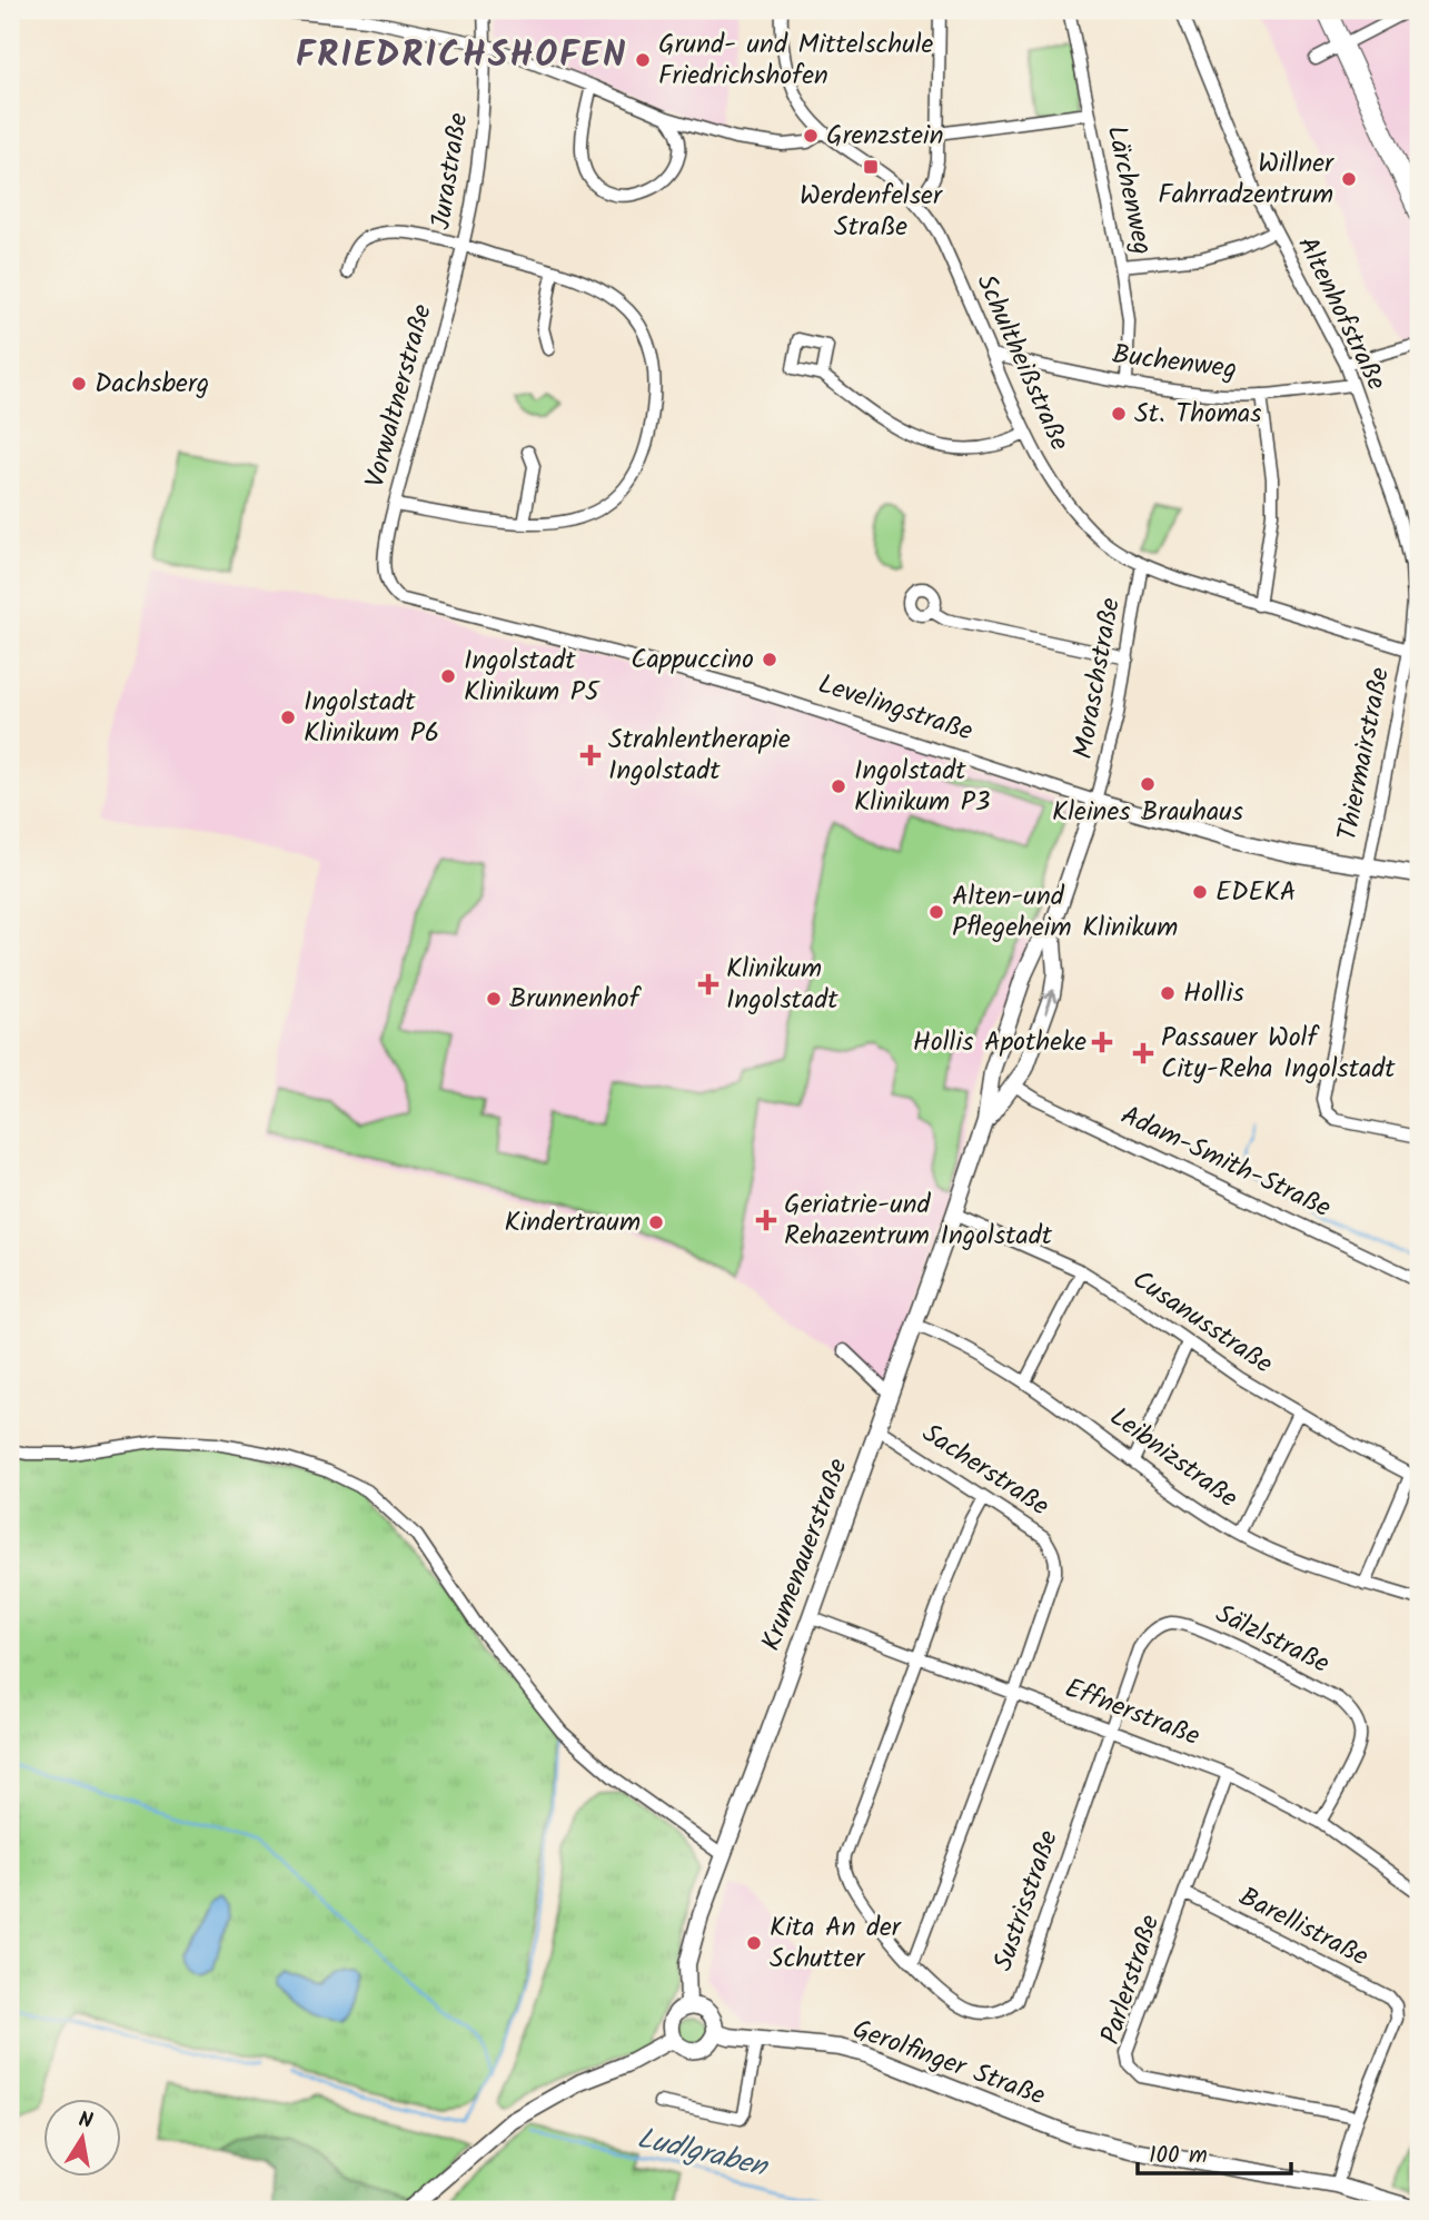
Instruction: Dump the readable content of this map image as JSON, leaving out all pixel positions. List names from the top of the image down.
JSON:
{
  "streets": {
    "street": [
      "Jurastraße",
      "Lärchenweg",
      "Altenhofstraße",
      "Schultheißstraße",
      "Buchenweg",
      "Vorwaltnerstraße",
      "Moraschstraße",
      "Levelingstraße",
      "Thiermairstraße",
      "Adam-Smith-Straße",
      "Cusanusstraße",
      "Leibnizstraße",
      "Sacherstraße",
      "Krumenauerstraße",
      "Sälzlstraße",
      "Effnerstraße",
      "Sustrisstraße",
      "Barellistraße",
      "Parlerstraße",
      "Gerolfinger Straße"
    ]
  },
  "crossings": [
    ["Jurastraße", "Vorwaltnerstraße"],
    ["Lärchenweg", "Buchenweg"],
    ["Altenhofstraße", "Schultheißstraße"],
    ["Altenhofstraße", "Buchenweg"],
    ["Altenhofstraße", "Thiermairstraße"],
    ["Schultheißstraße", "Buchenweg"],
    ["Schultheißstraße", "Moraschstraße"],
    ["Schultheißstraße", "Thiermairstraße"],
    ["Vorwaltnerstraße", "Levelingstraße"],
    ["Moraschstraße", "Levelingstraße"],
    ["Moraschstraße", "Krumenauerstraße"],
    ["Levelingstraße", "Thiermairstraße"],
    ["Levelingstraße", "Krumenauerstraße"],
    ["Adam-Smith-Straße", "Krumenauerstraße"],
    ["Cusanusstraße", "Krumenauerstraße"],
    ["Leibnizstraße", "Krumenauerstraße"],
    ["Sacherstraße", "Krumenauerstraße"],
    ["Sacherstraße", "Effnerstraße"],
    ["Sacherstraße", "Sustrisstraße"],
    ["Krumenauerstraße", "Effnerstraße"],
    ["Krumenauerstraße", "Gerolfinger Straße"],
    ["Sälzlstraße", "Effnerstraße"],
    ["Sälzlstraße", "Sustrisstraße"],
    ["Effnerstraße", "Sustrisstraße"],
    ["Effnerstraße", "Parlerstraße"],
    ["Barellistraße", "Parlerstraße"],
    ["Barellistraße", "Gerolfinger Straße"]
  ],
  "districts": ["FRIEDRICHSHOFEN"],
  "water": ["Ludlgraben"],
  "places": {
    "other": [
      "Grund- und Mittelschule Friedrichshofen",
      "Grenzstein",
      "Willner Fahrradzentrum",
      "Dachsberg",
      "St. Thomas",
      "Cappuccino",
      "Ingolstadt Klinikum P5",
      "Ingolstadt Klinikum P6",
      "Kleines Brauhaus",
      "Ingolstadt Klinikum P3",
      "EDEKA",
      "Alten-und Pflegeheim Klinikum",
      "Hollis",
      "Brunnenhof",
      "Kindertraum",
      "Kita An der Schutter"
    ],
    "transit": ["Werdenfelser Straße"],
    "health": [
      "Strahlentherapie Ingolstadt",
      "Klinikum Ingolstadt",
      "Hollis Apotheke",
      "Passauer Wolf City-Reha Ingolstadt",
      "Geriatrie-und Rehazentrum Ingolstadt"
    ]
  },
  "scale_bar": "100 m",
  "north": "top"
}
